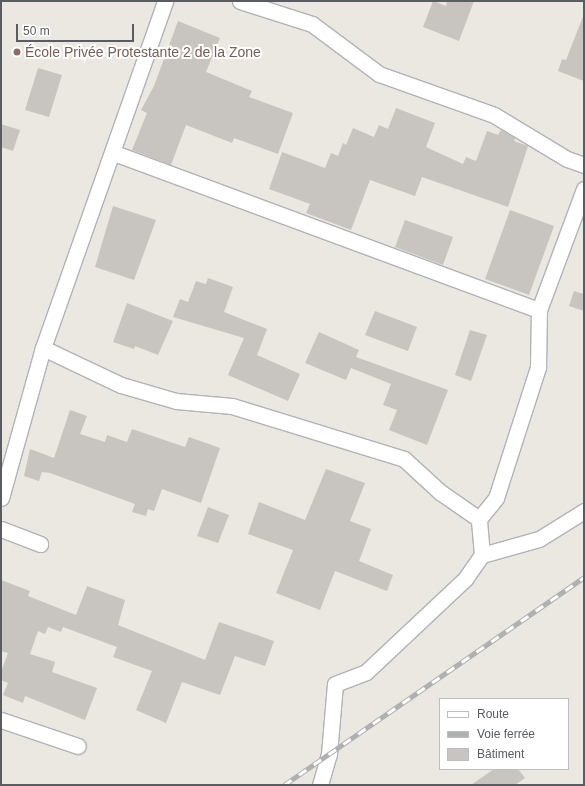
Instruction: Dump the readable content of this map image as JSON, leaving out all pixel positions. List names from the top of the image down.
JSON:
{
  "places": ["École Privée Protestante 2 de la Zone"],
  "legend": ["Route", "Voie ferrée", "Bâtiment"],
  "scale_bar": "50 m"
}
